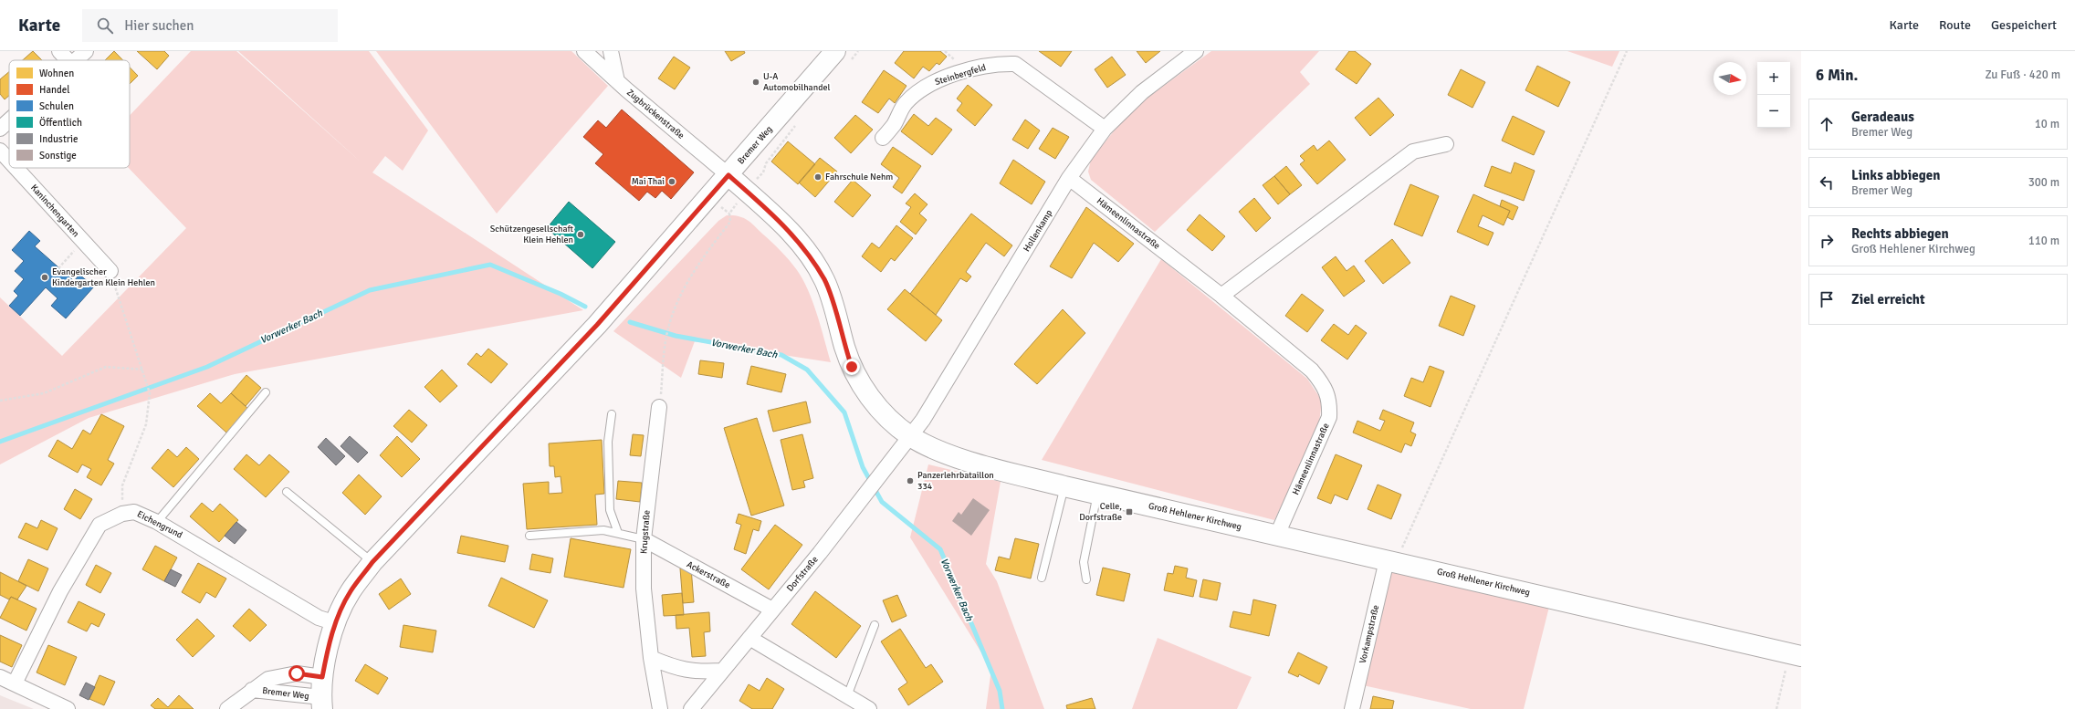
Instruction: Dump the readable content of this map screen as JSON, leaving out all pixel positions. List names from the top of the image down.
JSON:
{
  "streets": {
    "main road": ["Bremer Weg", "Groß Hehlener Kirchweg"],
    "street": [
      "Steinbergfeld",
      "Zugbrückenstraße",
      "Kaninchengarten",
      "Hämeenlinnastraße",
      "Hollenkamp",
      "Eichengrund",
      "Krugstraße",
      "Dorfstraße",
      "Ackerstraße",
      "Vorkampstraße"
    ]
  },
  "crossings": [
    ["Steinbergfeld", "Hollenkamp"],
    ["Zugbrückenstraße", "Bremer Weg"],
    ["Zugbrückenstraße", "Groß Hehlener Kirchweg"],
    ["Bremer Weg", "Groß Hehlener Kirchweg"],
    ["Bremer Weg", "Eichengrund"],
    ["Hämeenlinnastraße", "Hollenkamp"],
    ["Hämeenlinnastraße", "Groß Hehlener Kirchweg"],
    ["Hollenkamp", "Groß Hehlener Kirchweg"],
    ["Hollenkamp", "Dorfstraße"],
    ["Groß Hehlener Kirchweg", "Dorfstraße"],
    ["Groß Hehlener Kirchweg", "Vorkampstraße"],
    ["Krugstraße", "Ackerstraße"],
    ["Dorfstraße", "Ackerstraße"]
  ],
  "water": ["Vorwerker Bach"],
  "places": {
    "other": [
      "U-A Automobilhandel",
      "Fahrschule Nehm",
      "Mai Thai",
      "Schützengesellschaft Klein Hehlen",
      "Evangelischer Kindergarten Klein Hehlen",
      "Panzerlehrbataillon 334"
    ],
    "transit": ["Celle, Dorfstraße"]
  },
  "legend": [
    "Wohnen",
    "Handel",
    "Schulen",
    "Öffentlich",
    "Industrie",
    "Sonstige"
  ],
  "north": "right",
  "page": {
    "header": "Karte",
    "search": "Hier suchen",
    "nav": ["Karte", "Route", "Gespeichert"],
    "heading": ["6 Min.", "Zu Fuß · 420 m"],
    "map_buttons": ["+", "−"],
    "list": [
      ["Geradeaus", "Bremer Weg", "10 m"],
      ["Links abbiegen", "Bremer Weg", "300 m"],
      ["Rechts abbiegen", "Groß Hehlener Kirchweg", "110 m"],
      "Ziel erreicht"
    ]
  }
}
